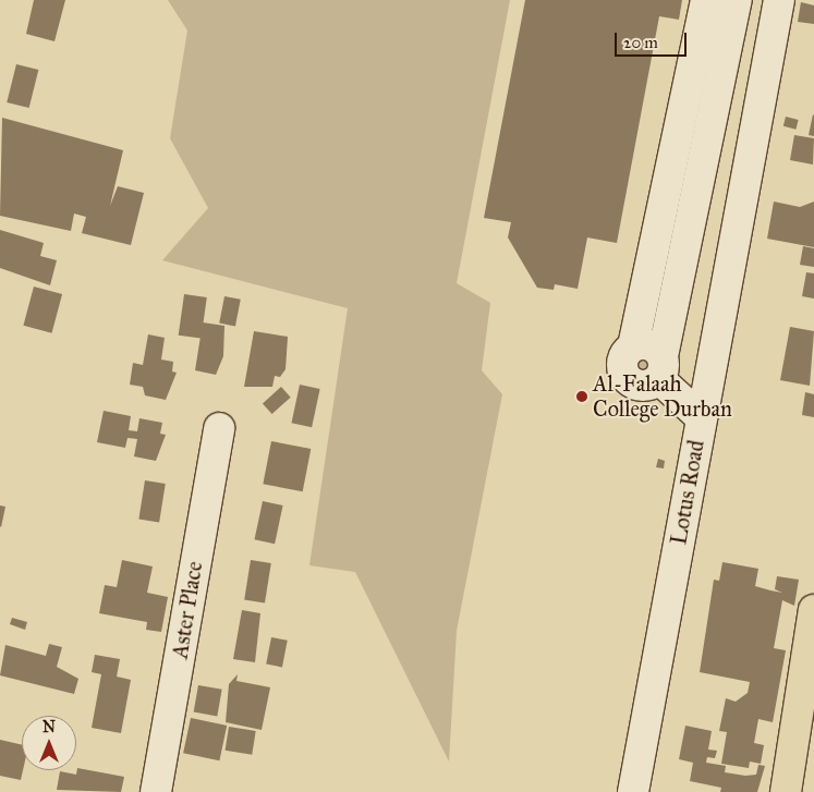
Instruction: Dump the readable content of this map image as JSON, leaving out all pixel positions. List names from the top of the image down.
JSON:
{
  "streets": {
    "street": ["Lotus Road", "Aster Place"]
  },
  "places": ["Al-Falaah College Durban"],
  "scale_bar": "20 m",
  "north": "top"
}
